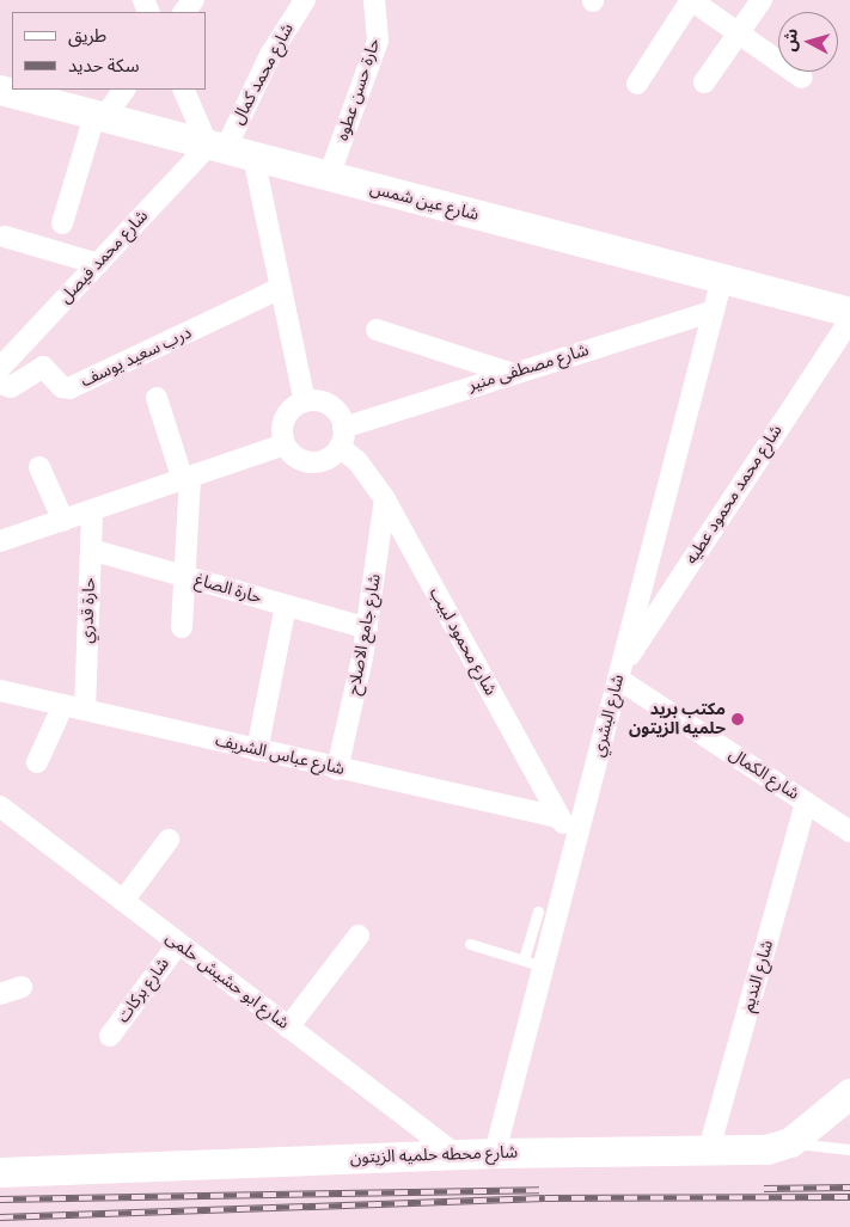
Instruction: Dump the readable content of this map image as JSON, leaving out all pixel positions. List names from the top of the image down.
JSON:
{
  "streets": {
    "street": [
      "شارع محمد كمال",
      "حارة حسن عطوه",
      "شارع عين شمس",
      "شارع محمد فيصل",
      "درب سعيد يوسف",
      "شارع مصطفى منير",
      "شارع محمد محمود عطيه",
      "حارة الصاغ",
      "حارة قدري",
      "شارع جامع الاصلاح",
      "شارع محمود لبيب",
      "شارع البشري",
      "شارع عباس الشريف",
      "شارع الكمال",
      "شارع النديم",
      "شارع ابو حشيش حلمى",
      "شارع بركات",
      "شارع محطه حلميه الزيتون"
    ]
  },
  "crossings": [
    ["شارع محمد كمال", "شارع عين شمس"],
    ["شارع محمد كمال", "شارع محمد فيصل"],
    ["حارة حسن عطوه", "شارع عين شمس"],
    ["شارع عين شمس", "شارع محمد فيصل"],
    ["شارع عين شمس", "شارع البشري"],
    ["شارع مصطفى منير", "شارع محمود لبيب"],
    ["شارع مصطفى منير", "شارع البشري"],
    ["شارع محمد محمود عطيه", "شارع البشري"],
    ["شارع محمد محمود عطيه", "شارع الكمال"],
    ["حارة الصاغ", "حارة قدري"],
    ["حارة الصاغ", "شارع جامع الاصلاح"],
    ["حارة قدري", "شارع عباس الشريف"],
    ["شارع جامع الاصلاح", "شارع محمود لبيب"],
    ["شارع جامع الاصلاح", "شارع عباس الشريف"],
    ["شارع محمود لبيب", "شارع البشري"],
    ["شارع محمود لبيب", "شارع عباس الشريف"],
    ["شارع البشري", "شارع الكمال"],
    ["شارع البشري", "شارع محطه حلميه الزيتون"],
    ["شارع الكمال", "شارع النديم"],
    ["شارع النديم", "شارع محطه حلميه الزيتون"],
    ["شارع ابو حشيش حلمى", "شارع بركات"],
    ["شارع ابو حشيش حلمى", "شارع محطه حلميه الزيتون"]
  ],
  "places": ["مكتب بريد حلميه الزيتون"],
  "legend": ["طريق", "سكة حديد"],
  "north": "left"
}
